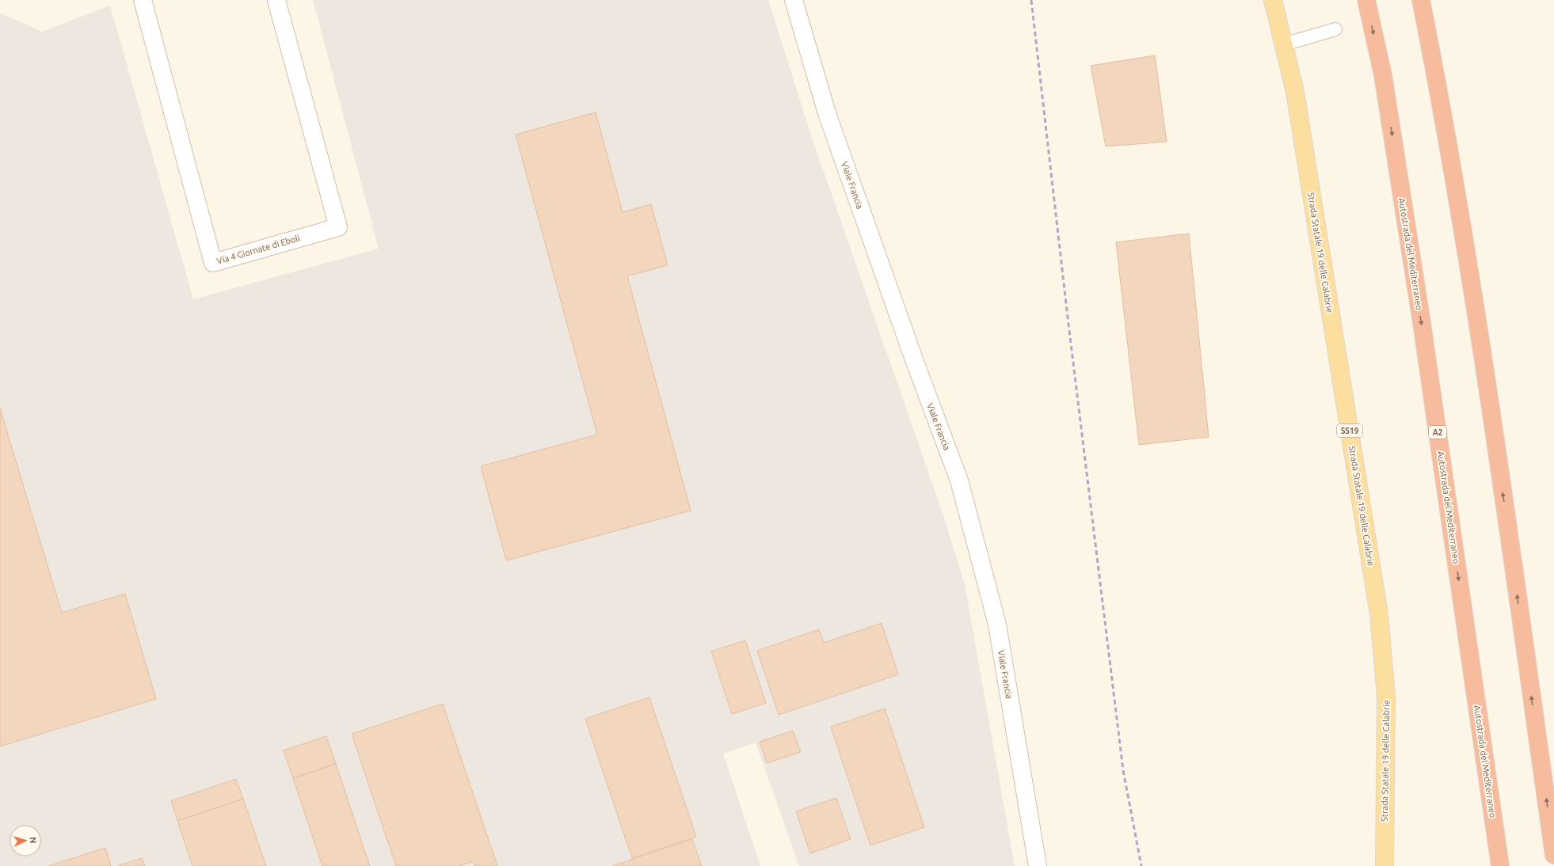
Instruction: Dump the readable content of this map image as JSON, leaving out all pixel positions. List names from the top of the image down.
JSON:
{
  "streets": {
    "highway": ["Autostrada del Mediterraneo", "A2"],
    "main road": ["Strada Statale 19 delle Calabrie", "SS19"],
    "street": ["Viale Francia", "Via 4 Giornate di Eboli"]
  },
  "north": "right"
}
